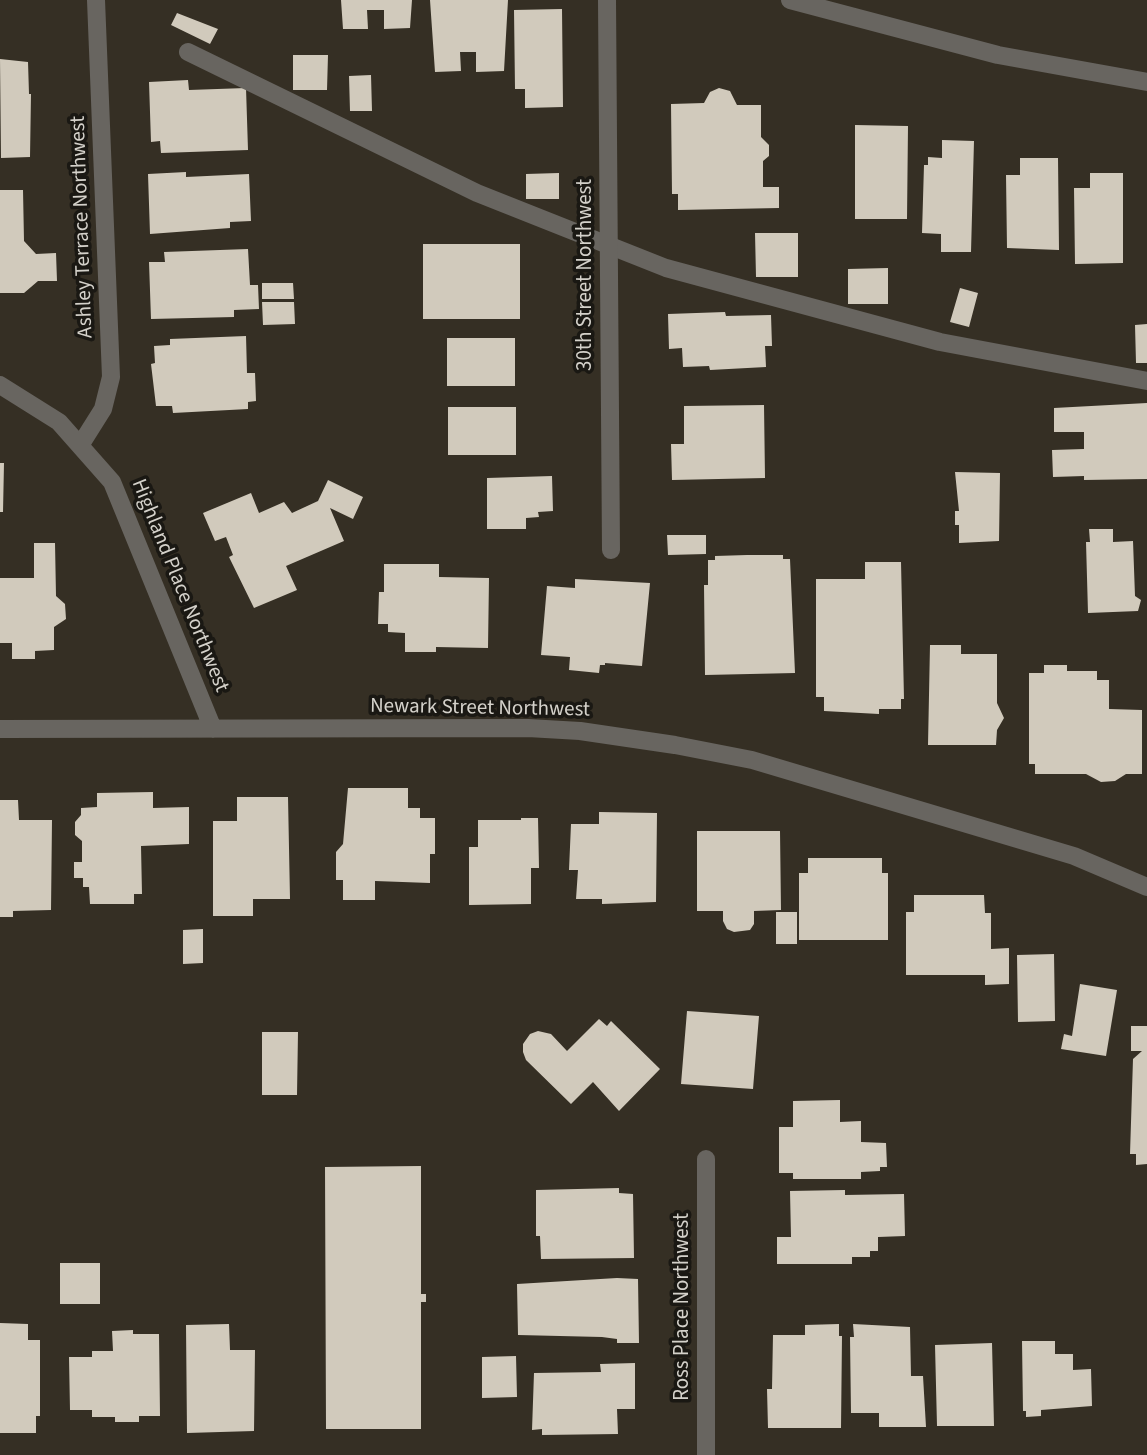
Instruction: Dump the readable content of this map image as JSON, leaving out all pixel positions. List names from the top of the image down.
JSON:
{
  "streets": {
    "street": [
      "Ashley Terrace Northwest",
      "30th Street Northwest",
      "Highland Place Northwest",
      "Newark Street Northwest",
      "Ross Place Northwest"
    ]
  },
  "crossings": [
    ["Ashley Terrace Northwest", "Highland Place Northwest"],
    ["Highland Place Northwest", "Newark Street Northwest"]
  ]
}
